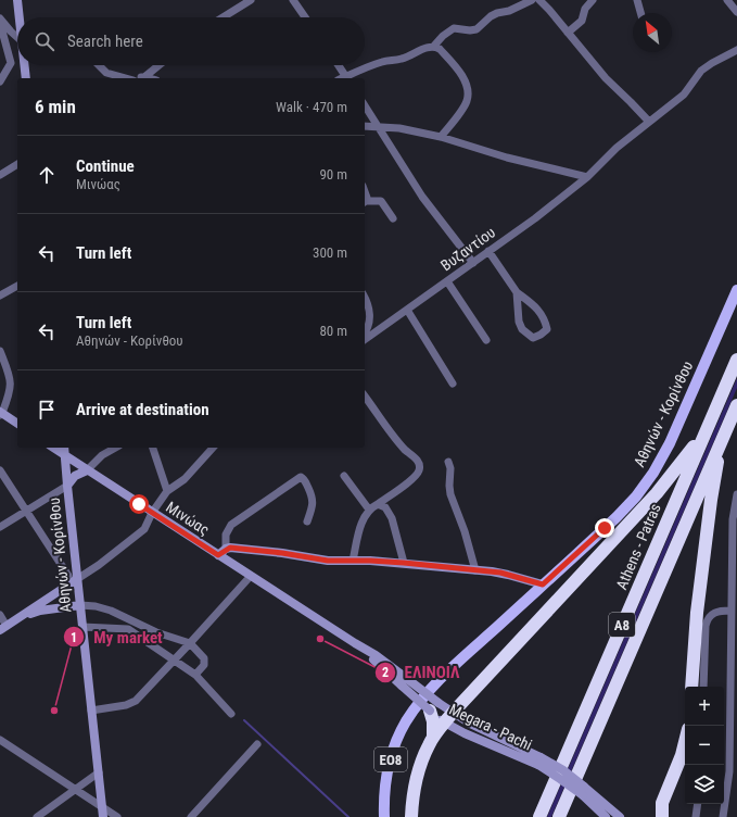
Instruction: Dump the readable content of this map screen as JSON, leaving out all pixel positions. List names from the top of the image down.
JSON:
{
  "streets": {
    "highway": ["Athens - Patras", "Α8"],
    "main road": [
      "Αθηνών - Κορίνθου",
      "Μινώας",
      "Megara - Pachi",
      "ΕΟ8"
    ],
    "street": ["Βυζαντίου"]
  },
  "crossings": [
    ["Αθηνών - Κορίνθου", "Μινώας"],
    ["Μινώας", "Megara - Pachi"]
  ],
  "places": ["ΕΛΙΝΟΙΛ", "My market"],
  "north": "top left",
  "page": {
    "search": "Search here",
    "heading": ["6 min", "Walk · 470 m"],
    "list": [
      ["Continue", "Μινώας", "90 m"],
      ["Turn left", "300 m"],
      ["Turn left", "Αθηνών - Κορίνθου", "80 m"],
      "Arrive at destination"
    ],
    "map_buttons": ["+", "−"]
  }
}
